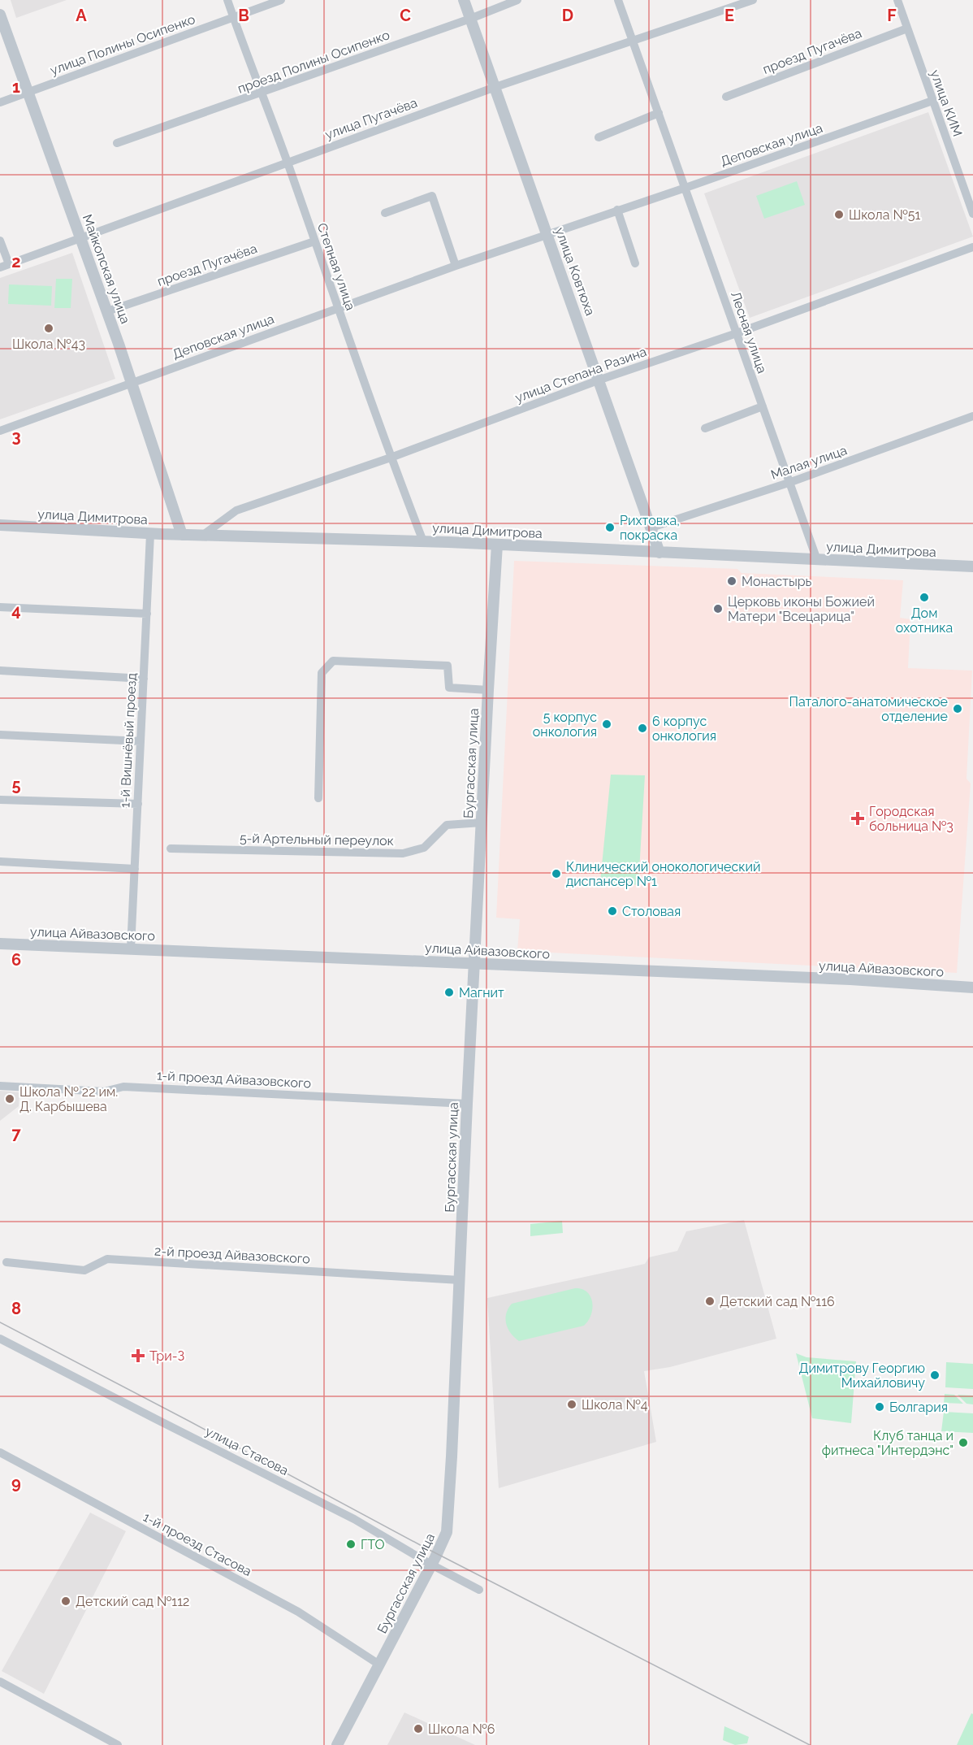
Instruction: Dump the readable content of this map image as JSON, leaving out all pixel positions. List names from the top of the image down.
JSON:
{
  "streets": {
    "street": [
      "улица Полины Осипенко",
      "проезд Пугачёва",
      "проезд Полины Осипенко",
      "улица КИМ",
      "улица Пугачёва",
      "Деповская улица",
      "Степная улица",
      "Майкопская улица",
      "улица Ковтюха",
      "Лесная улица",
      "улица Степана Разина",
      "Малая улица",
      "улица Димитрова",
      "1-й Вишнёвый проезд",
      "Бургасская улица",
      "5-й Артельный переулок",
      "улица Айвазовского",
      "1-й проезд Айвазовского",
      "2-й проезд Айвазовского",
      "улица Стасова",
      "1-й проезд Стасова"
    ]
  },
  "crossings": [
    ["улица Полины Осипенко", "Степная улица"],
    ["улица Полины Осипенко", "Майкопская улица"],
    ["проезд Пугачёва", "улица КИМ"],
    ["проезд Пугачёва", "Степная улица"],
    ["проезд Пугачёва", "Майкопская улица"],
    ["проезд Полины Осипенко", "Степная улица"],
    ["проезд Полины Осипенко", "улица Ковтюха"],
    ["улица КИМ", "Деповская улица"],
    ["улица Пугачёва", "Степная улица"],
    ["улица Пугачёва", "Майкопская улица"],
    ["улица Пугачёва", "улица Ковтюха"],
    ["улица Пугачёва", "Лесная улица"],
    ["Деповская улица", "Степная улица"],
    ["Деповская улица", "Майкопская улица"],
    ["Деповская улица", "улица Ковтюха"],
    ["Деповская улица", "Лесная улица"],
    ["Степная улица", "улица Степана Разина"],
    ["Степная улица", "улица Димитрова"],
    ["Майкопская улица", "улица Димитрова"],
    ["улица Ковтюха", "улица Степана Разина"],
    ["улица Ковтюха", "Малая улица"],
    ["улица Ковтюха", "улица Димитрова"],
    ["Лесная улица", "улица Степана Разина"],
    ["Лесная улица", "Малая улица"],
    ["Лесная улица", "улица Димитрова"],
    ["улица Степана Разина", "улица Димитрова"],
    ["улица Димитрова", "1-й Вишнёвый проезд"],
    ["улица Димитрова", "Бургасская улица"],
    ["1-й Вишнёвый проезд", "улица Айвазовского"],
    ["Бургасская улица", "5-й Артельный переулок"],
    ["Бургасская улица", "улица Айвазовского"],
    ["Бургасская улица", "1-й проезд Айвазовского"],
    ["Бургасская улица", "2-й проезд Айвазовского"],
    ["Бургасская улица", "улица Стасова"],
    ["Бургасская улица", "1-й проезд Стасова"]
  ],
  "places": {
    "other": [
      "Школа №51",
      "Школа №43",
      "Рихтовка, покраска",
      "Монастырь",
      "Дом охотника",
      "Церковь иконы Божией Матери \"Всецарица\"",
      "Паталого-анатомическое отделение",
      "5 корпус онкология",
      "6 корпус онкология",
      "Клинический онокологический диспансер №1",
      "Столовая",
      "Магнит",
      "Школа № 22 им. Д. Карбышева",
      "Детский сад №116",
      "Димитрову Георгию Михайловичу",
      "Школа №4",
      "Болгария",
      "Клуб танца и фитнеса \"Интердэнс\"",
      "ГТО",
      "Детский сад №112",
      "Школа №6"
    ],
    "health": ["Городская больница №3", "Три-З"]
  },
  "grid": {
    "columns": [
      "A",
      "B",
      "C",
      "D",
      "E",
      "F"
    ],
    "rows": [
      "1",
      "2",
      "3",
      "4",
      "5",
      "6",
      "7",
      "8",
      "9"
    ]
  }
}
